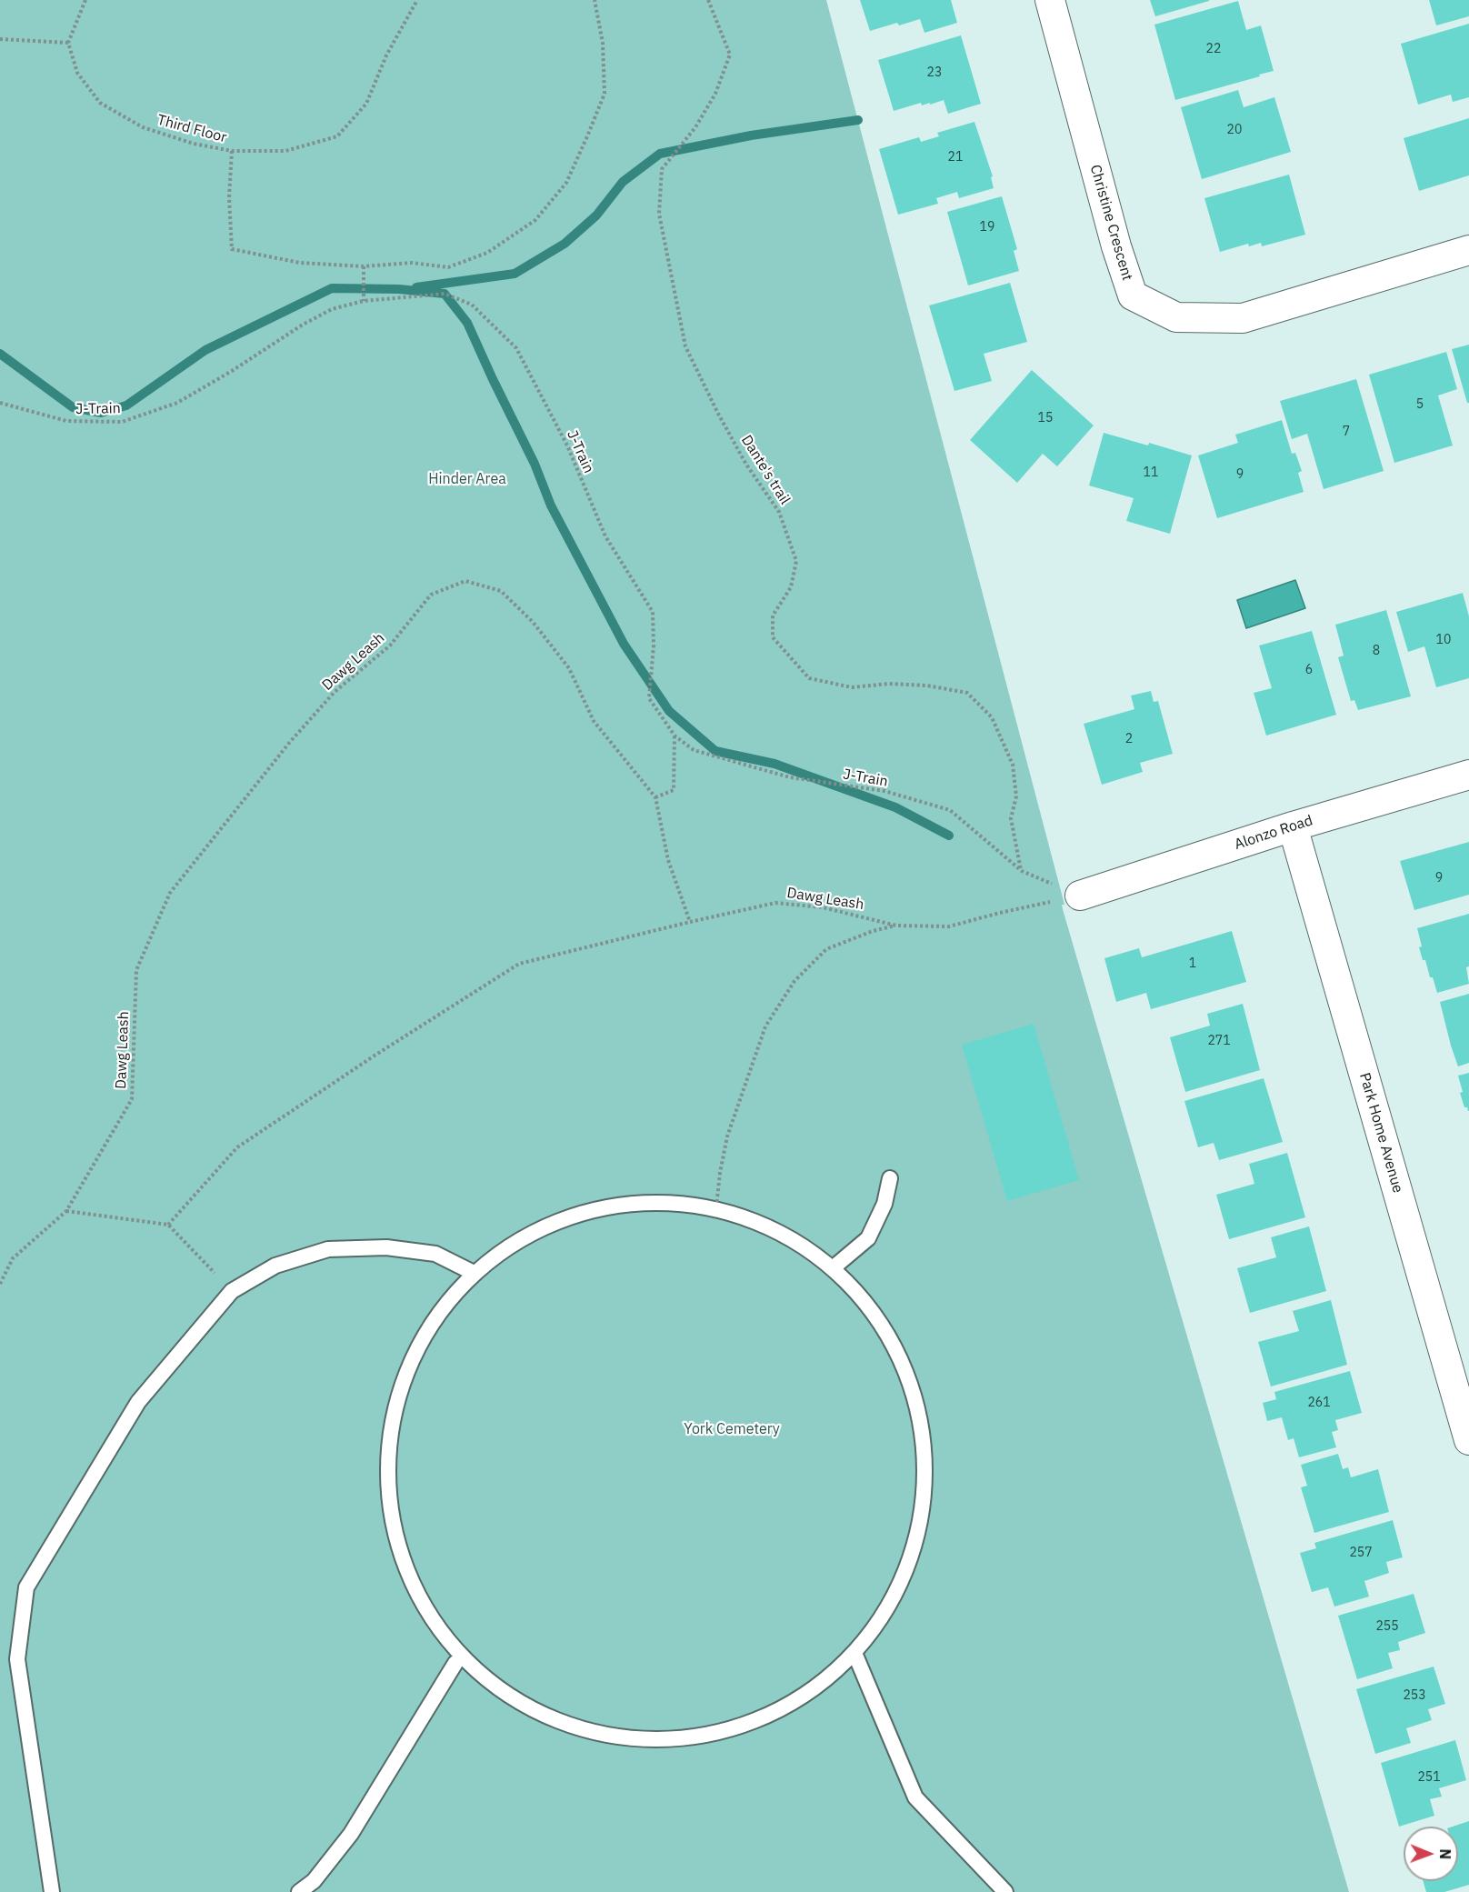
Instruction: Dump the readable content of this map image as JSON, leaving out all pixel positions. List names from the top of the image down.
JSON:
{
  "streets": {
    "street": ["Christine Crescent", "Alonzo Road", "Park Home Avenue"],
    "path": [
      "Third Floor",
      "J-Train",
      "Dante's trail",
      "Dawg Leash"
    ]
  },
  "crossings": [
    ["J-Train", "Dante's trail"],
    ["Dawg Leash", "Alonzo Road"],
    ["Alonzo Road", "Park Home Avenue"]
  ],
  "parks": ["Hinder Area", "York Cemetery"],
  "house_numbers": [
    "22",
    "23",
    "20",
    "21",
    "19",
    "5",
    "15",
    "7",
    "11",
    "9",
    "10",
    "8",
    "6",
    "2",
    "9",
    "1",
    "271",
    "261",
    "257",
    "255",
    "253",
    "251"
  ],
  "north": "right"
}
